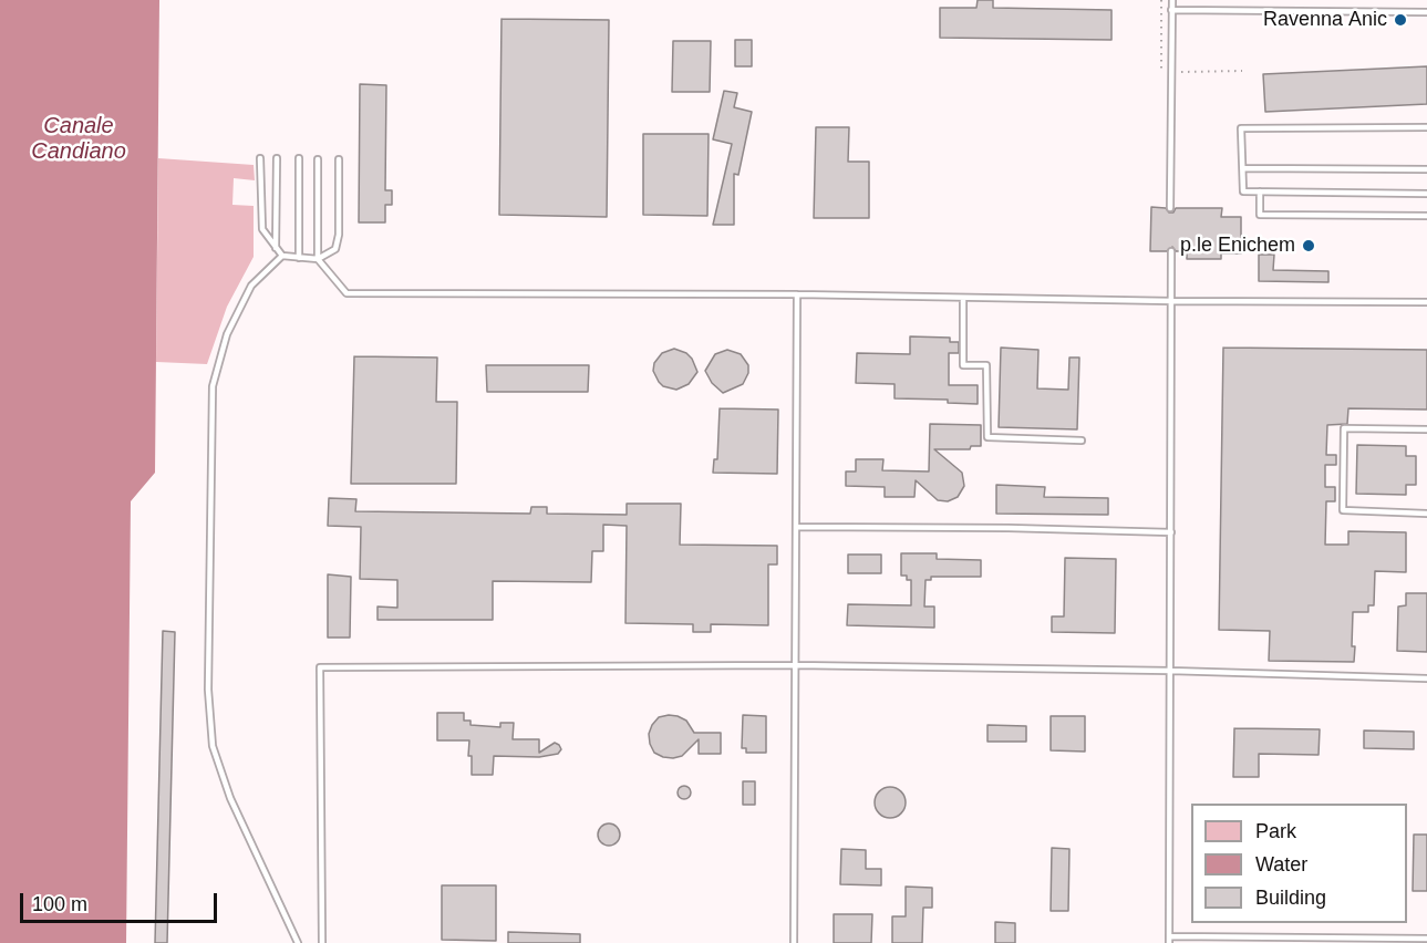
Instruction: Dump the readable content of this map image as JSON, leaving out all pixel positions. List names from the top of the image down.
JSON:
{
  "water": ["Canale Candiano"],
  "places": ["Ravenna Anic", "p.le Enichem"],
  "legend": ["Park", "Water", "Building"],
  "scale_bar": "100 m"
}
